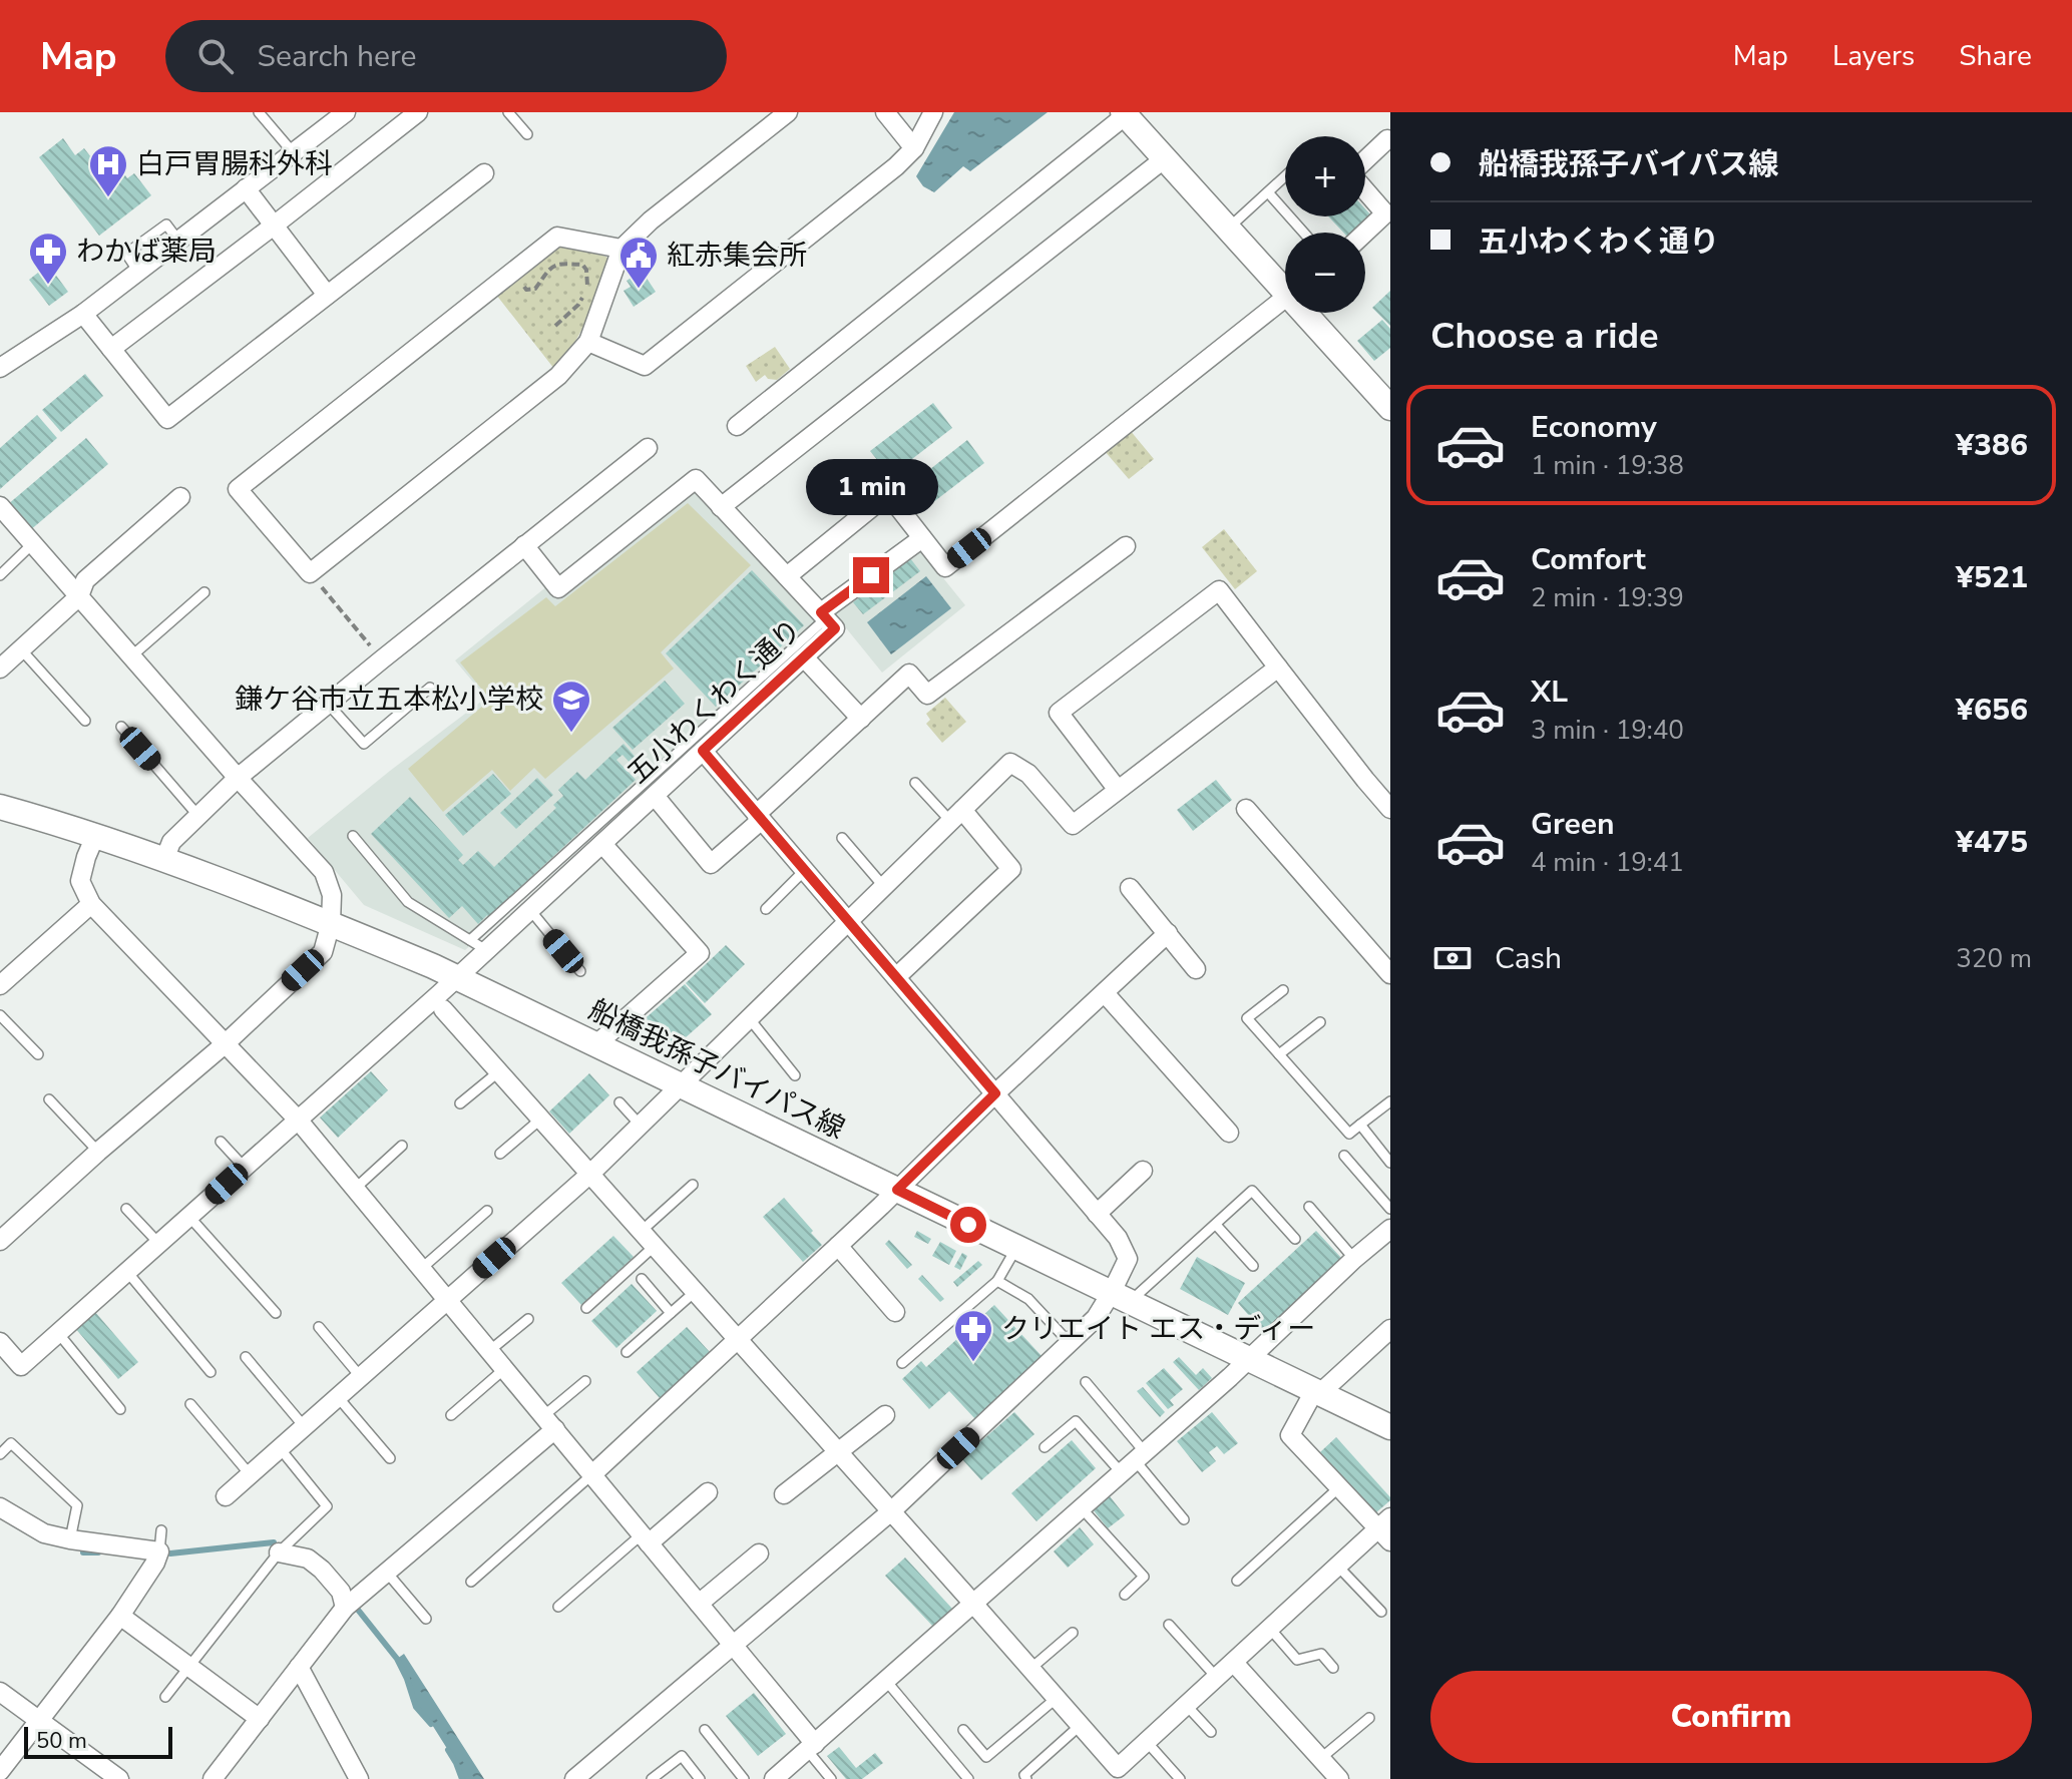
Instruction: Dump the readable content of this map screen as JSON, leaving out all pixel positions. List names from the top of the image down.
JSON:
{
  "streets": {
    "street": ["五小わくわく通り", "船橋我孫子バイパス線"]
  },
  "crossings": [
    ["五小わくわく通り", "船橋我孫子バイパス線"]
  ],
  "places": {
    "hospital": ["白戸胃腸科外科"],
    "pharmacy": ["わかば薬局", "クリエイト エス・ディー"],
    "public building": ["紅赤集会所"],
    "school or university": ["鎌ケ谷市立五本松小学校"]
  },
  "scale_bar": "50 m",
  "page": {
    "header": "Map",
    "search": "Search here",
    "nav": ["Map", "Layers", "Share"],
    "banner": ["船橋我孫子バイパス線", "五小わくわく通り"],
    "map_buttons": ["+", "−"],
    "heading": "Choose a ride",
    "list": [
      {
        "name": "Economy",
        "note": "1 min · 19:38",
        "value": "¥386"
      },
      {
        "name": "Comfort",
        "note": "2 min · 19:39",
        "value": "¥521"
      },
      {
        "name": "XL",
        "note": "3 min · 19:40",
        "value": "¥656"
      },
      {
        "name": "Green",
        "note": "4 min · 19:41",
        "value": "¥475"
      }
    ],
    "bubble": "1 min",
    "pay": ["Cash", "320 m"],
    "buttons": "Confirm",
    "scale": "50 m"
  }
}
